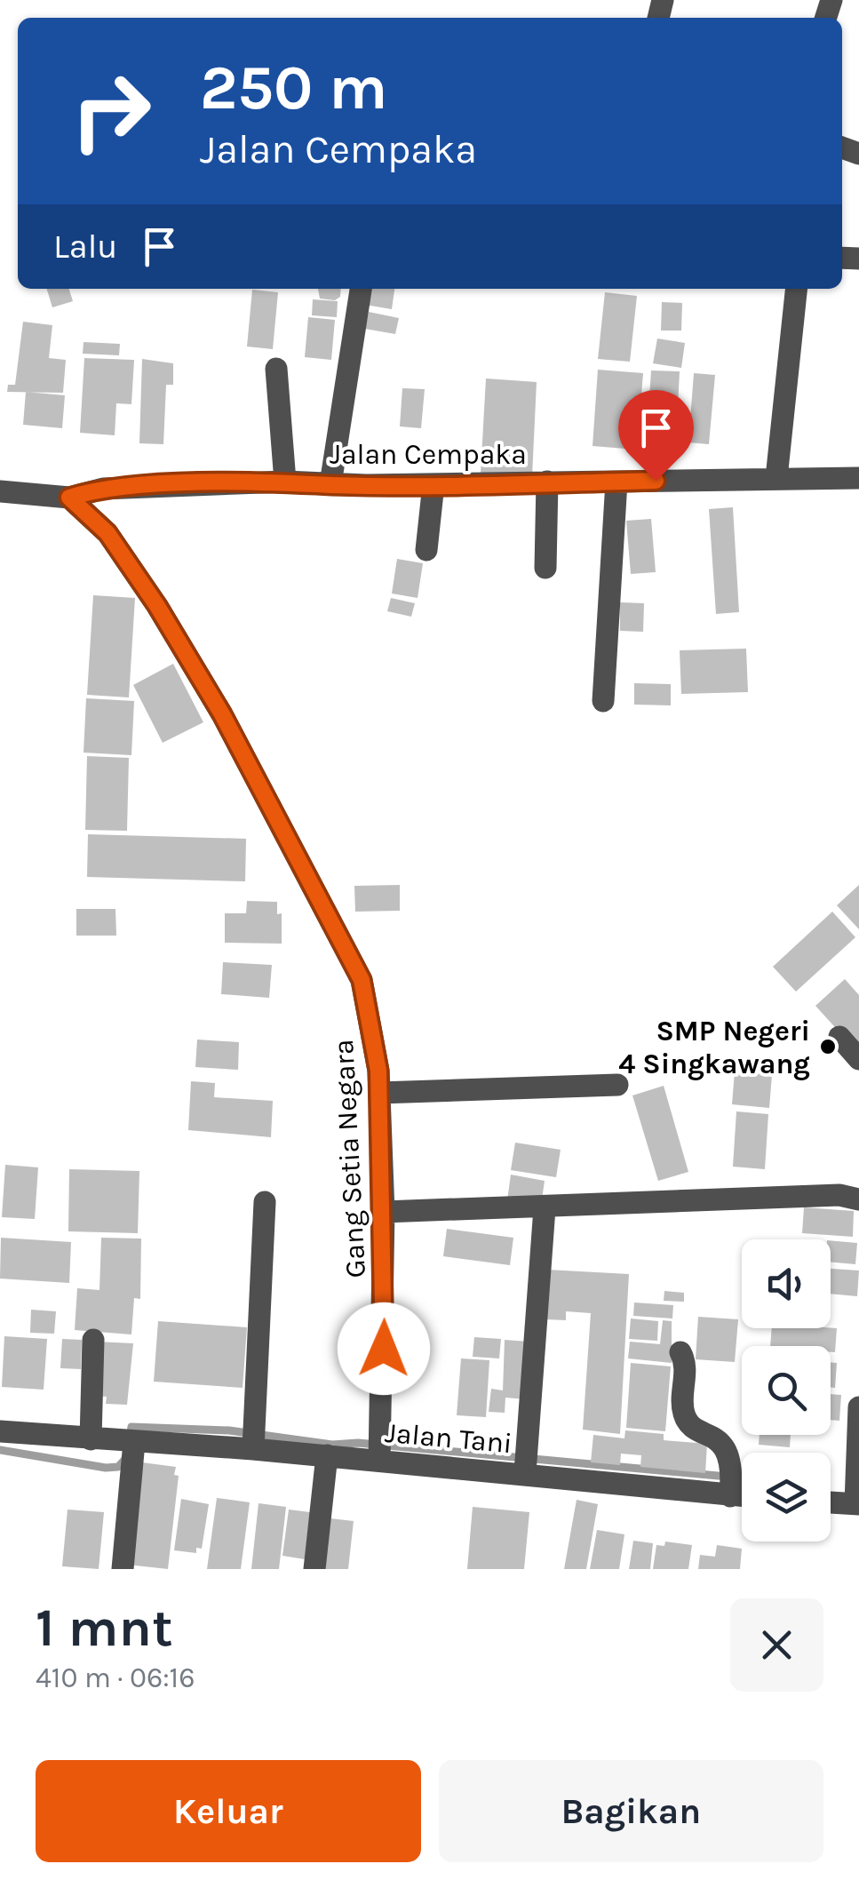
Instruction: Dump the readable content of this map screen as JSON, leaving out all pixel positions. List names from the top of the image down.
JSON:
{
  "streets": {
    "street": ["Jalan Cempaka", "Gang Setia Negara", "Jalan Tani"]
  },
  "crossings": [
    ["Jalan Cempaka", "Gang Setia Negara"],
    ["Gang Setia Negara", "Jalan Tani"]
  ],
  "places": ["SMP Negeri 4 Singkawang"],
  "page": {
    "turn": ["250 m", "Jalan Cempaka"],
    "then": "Lalu",
    "heading": ["1 mnt", "410 m · 06:16"],
    "buttons": ["Keluar", "Bagikan"]
  }
}
